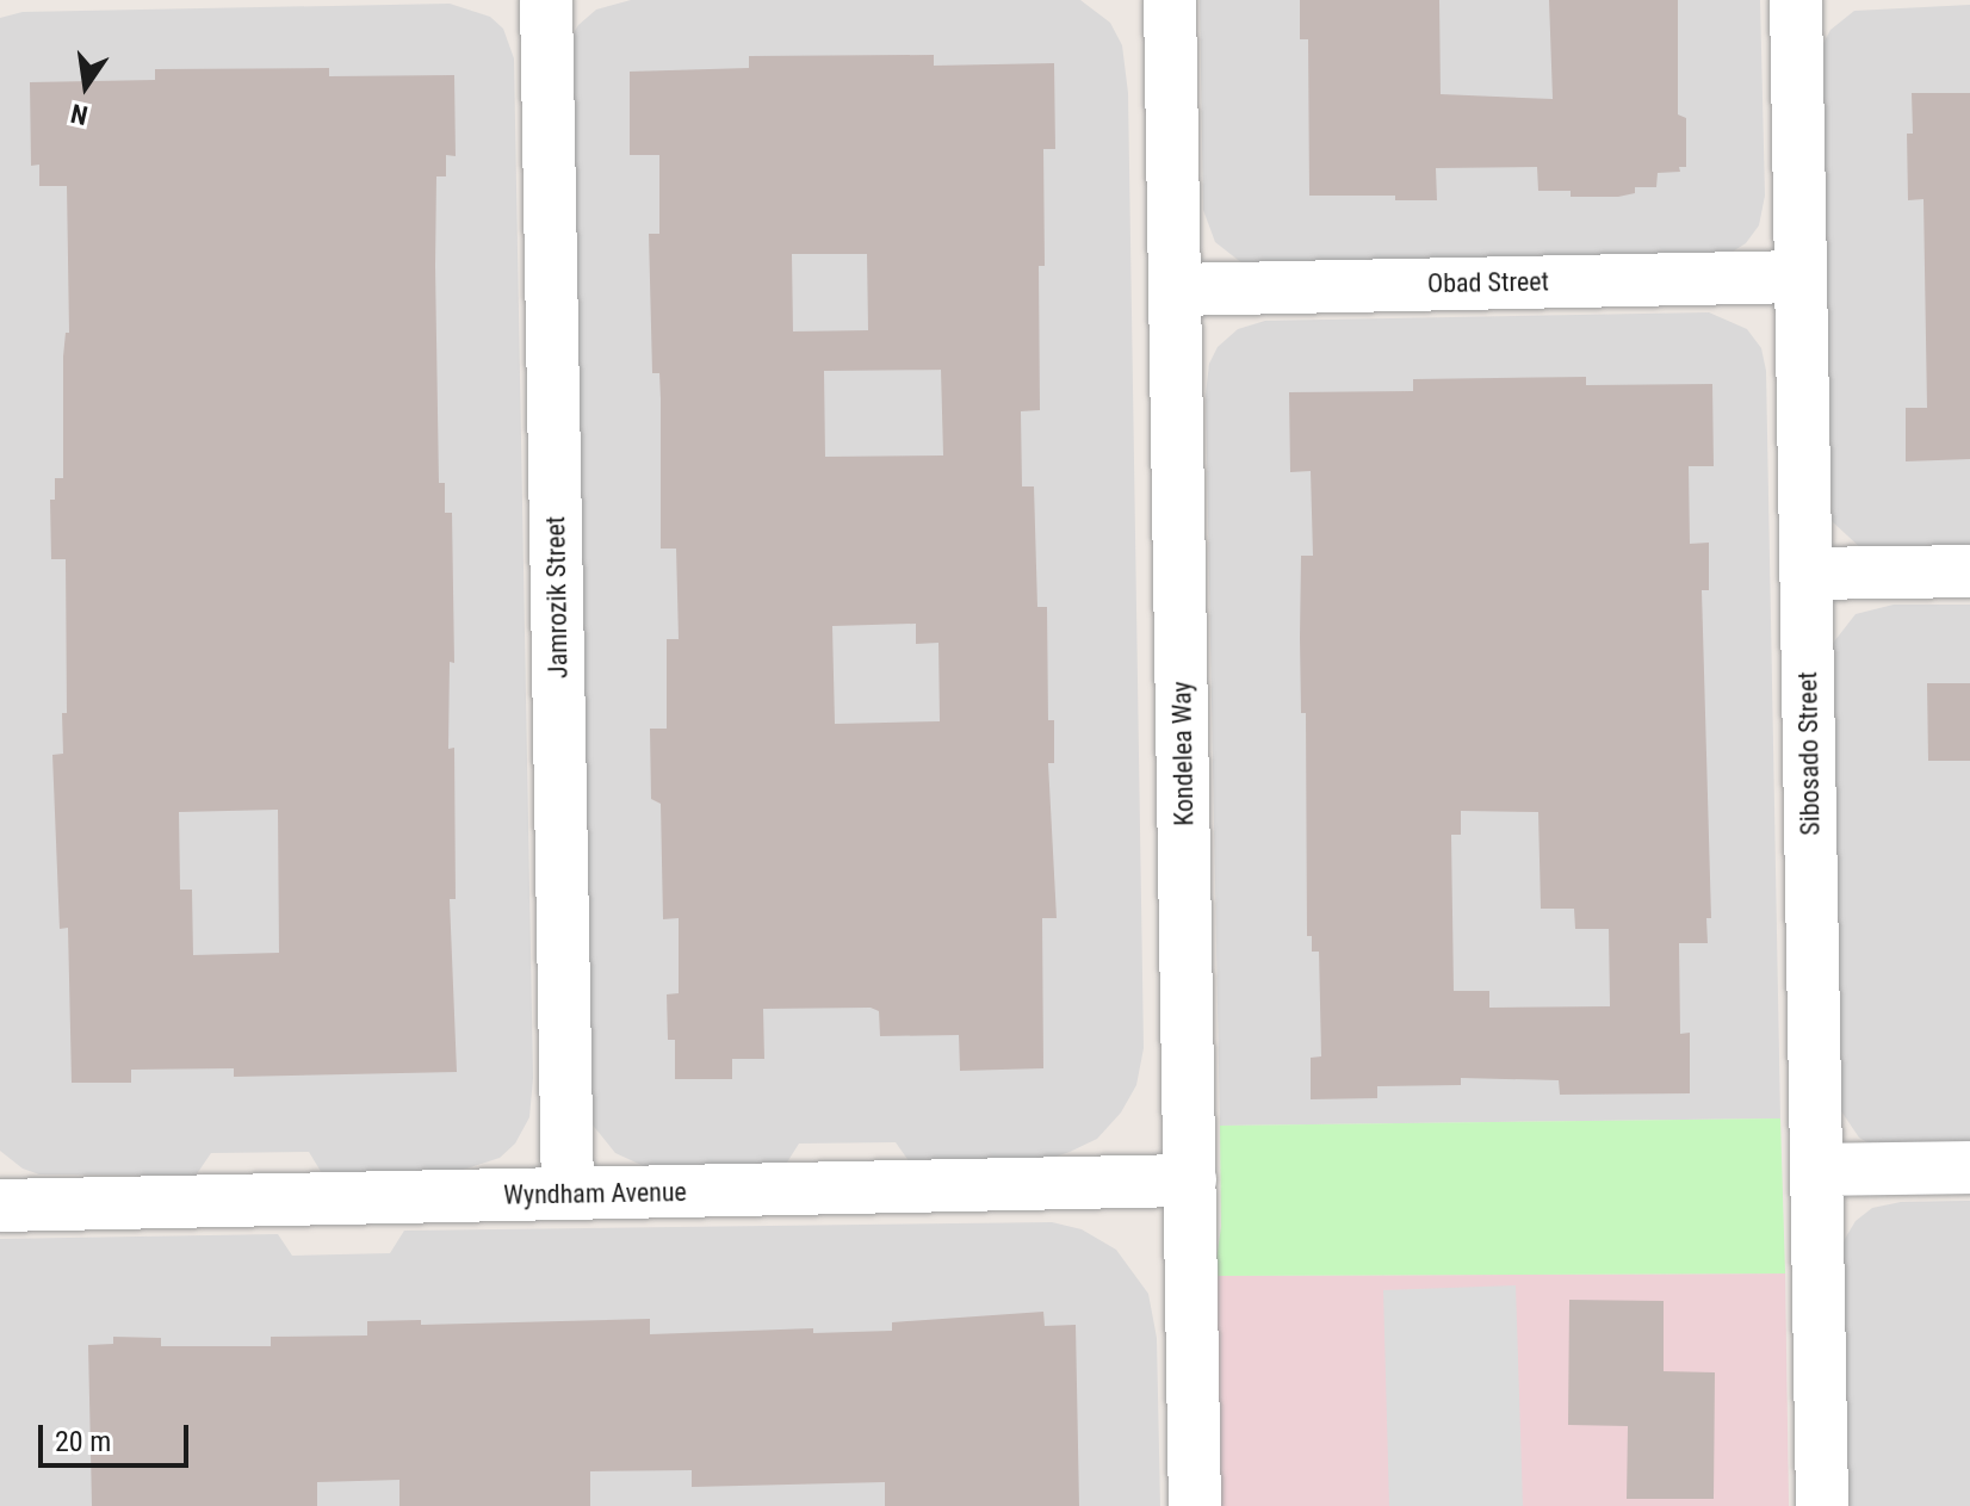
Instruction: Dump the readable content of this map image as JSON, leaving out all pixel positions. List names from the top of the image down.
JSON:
{
  "streets": {
    "street": [
      "Obad Street",
      "Jamrozik Street",
      "Kondelea Way",
      "Sibosado Street",
      "Wyndham Avenue"
    ]
  },
  "crossings": [
    ["Obad Street", "Kondelea Way"],
    ["Obad Street", "Sibosado Street"],
    ["Jamrozik Street", "Wyndham Avenue"],
    ["Kondelea Way", "Wyndham Avenue"]
  ],
  "scale_bar": "20 m",
  "north": "bottom"
}
